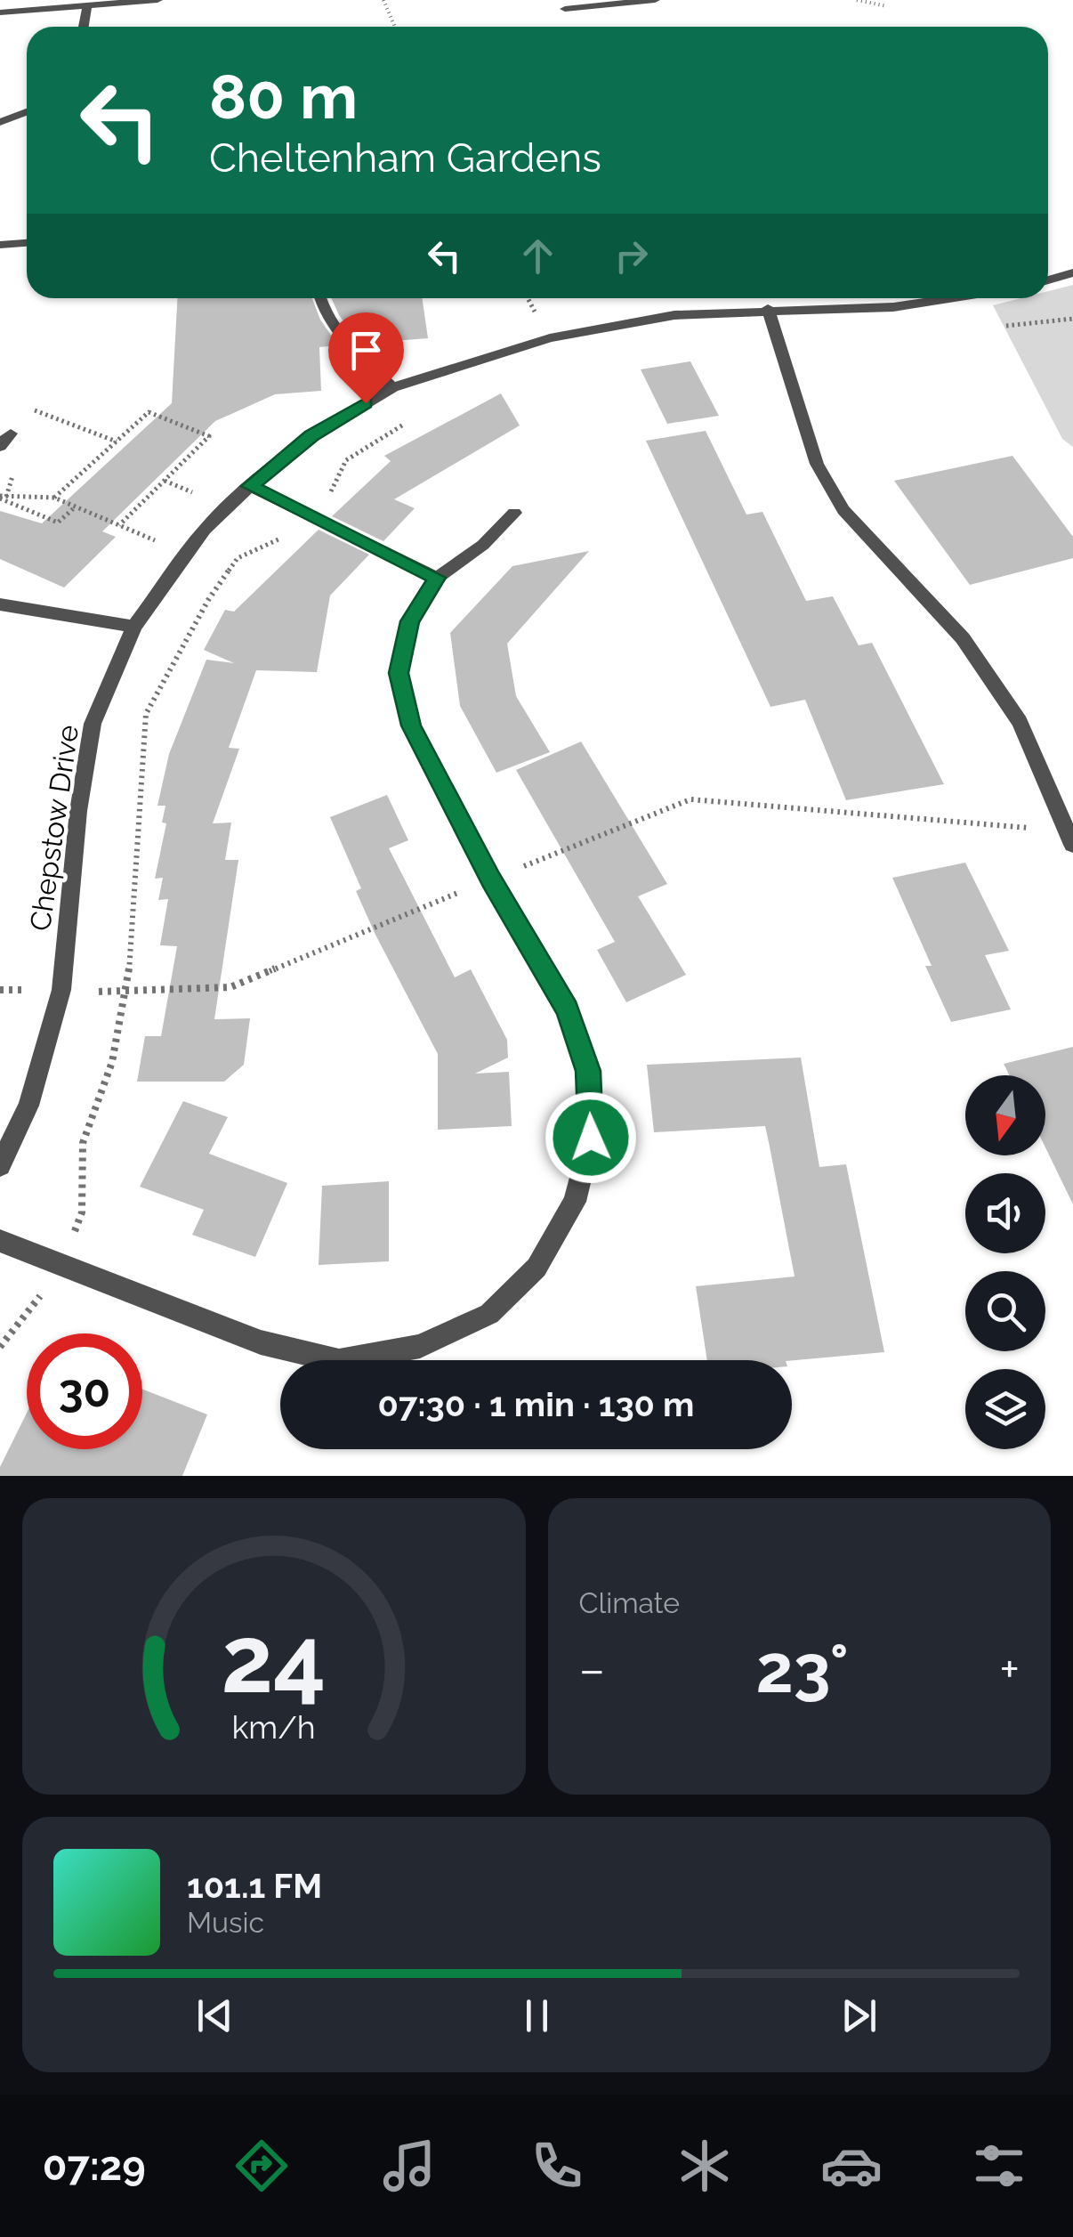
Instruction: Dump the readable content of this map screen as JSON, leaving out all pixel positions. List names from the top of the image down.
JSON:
{
  "streets": {
    "street": ["Chepstow Drive"]
  },
  "north": "bottom",
  "page": {
    "turn": ["80 m", "Cheltenham Gardens"],
    "limit": "30",
    "trip": "07:30 · 1 min · 130 m",
    "tile": "Climate",
    "heat": ["−", "23°", "+"],
    "song": ["101.1 FM", "Music"],
    "tabs": "07:29",
    "gauge": ["24", "km/h"]
  }
}
